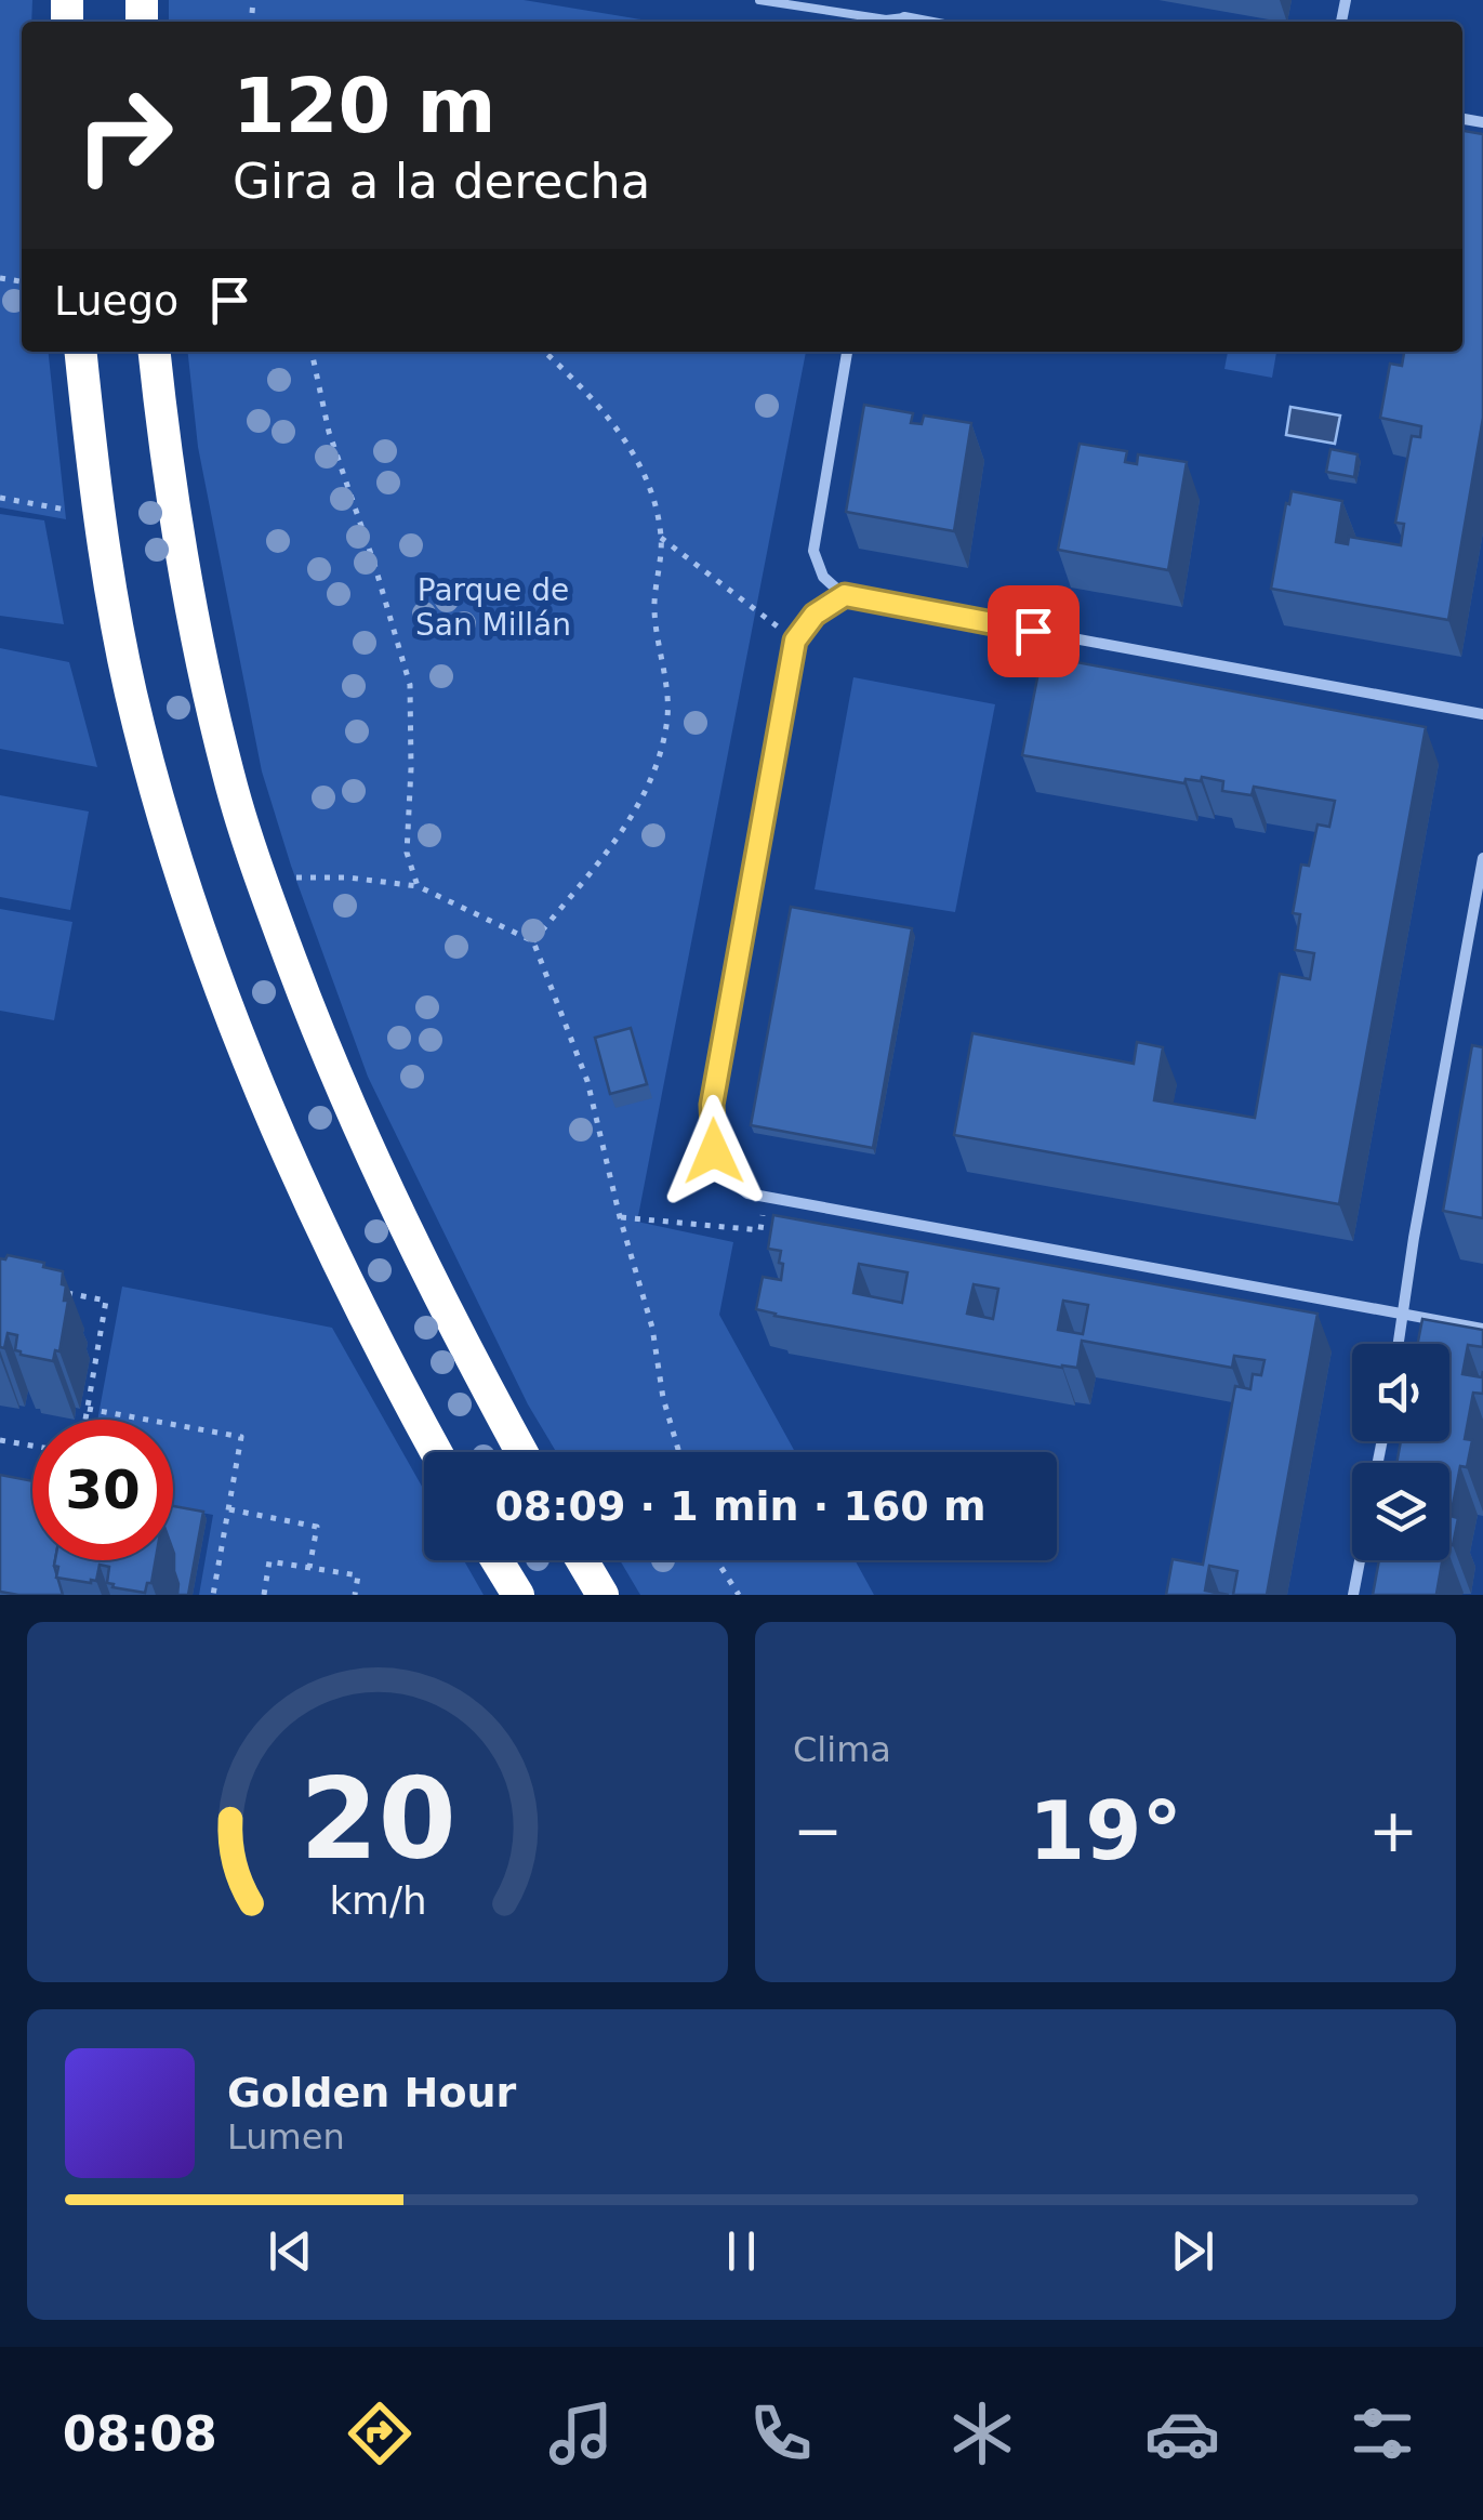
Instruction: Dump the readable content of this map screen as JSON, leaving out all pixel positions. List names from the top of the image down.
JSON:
{
  "parks": ["Parque de San Millán"],
  "page": {
    "turn": ["120 m", "Gira a la derecha"],
    "then": "Luego",
    "limit": "30",
    "trip": "08:09 · 1 min · 160 m",
    "tile": "Clima",
    "heat": ["−", "19°", "+"],
    "song": ["Golden Hour", "Lumen"],
    "tabs": "08:08",
    "gauge": ["20", "km/h"]
  }
}
